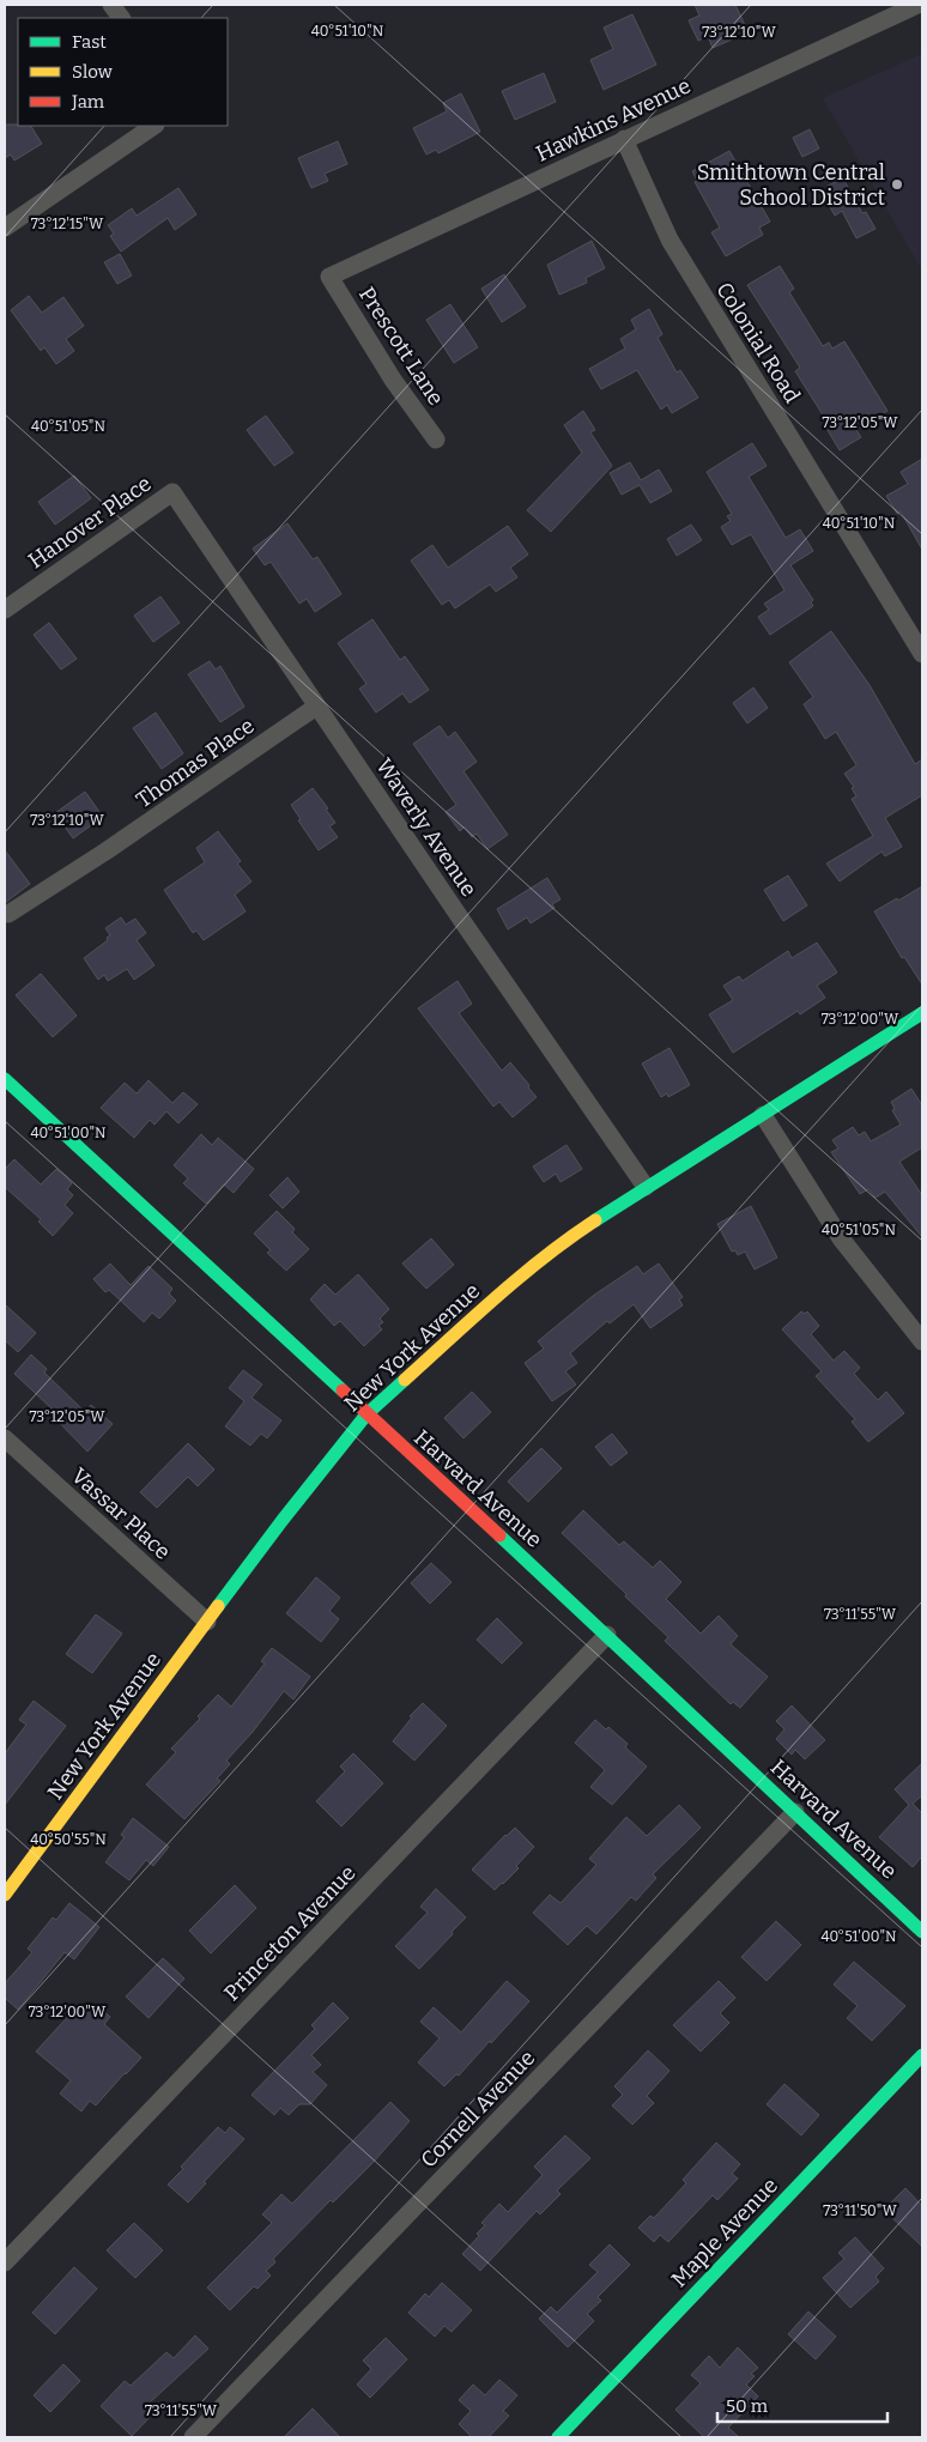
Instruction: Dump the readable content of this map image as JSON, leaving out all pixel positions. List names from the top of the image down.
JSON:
{
  "streets": {
    "street": [
      "Hawkins Avenue",
      "Colonial Road",
      "Prescott Lane",
      "Hanover Place",
      "Thomas Place",
      "Waverly Avenue",
      "New York Avenue",
      "Harvard Avenue",
      "Vassar Place",
      "Princeton Avenue",
      "Cornell Avenue",
      "Maple Avenue"
    ]
  },
  "crossings": [
    ["Hawkins Avenue", "Colonial Road"],
    ["Hawkins Avenue", "Prescott Lane"],
    ["Hanover Place", "Waverly Avenue"],
    ["Thomas Place", "Waverly Avenue"],
    ["Waverly Avenue", "New York Avenue"],
    ["New York Avenue", "Harvard Avenue"],
    ["New York Avenue", "Vassar Place"],
    ["Harvard Avenue", "Princeton Avenue"],
    ["Harvard Avenue", "Cornell Avenue"]
  ],
  "places": ["Smithtown Central School District"],
  "legend": ["Fast", "Slow", "Jam"],
  "scale_bar": "50 m",
  "coordinates": [
    "40°51'10\"N",
    "73°12'10\"W",
    "73°12'15\"W",
    "73°12'05\"W",
    "40°51'05\"N",
    "73°12'00\"W",
    "40°51'00\"N",
    "73°11'55\"W",
    "40°50'55\"N",
    "73°11'50\"W"
  ]
}
